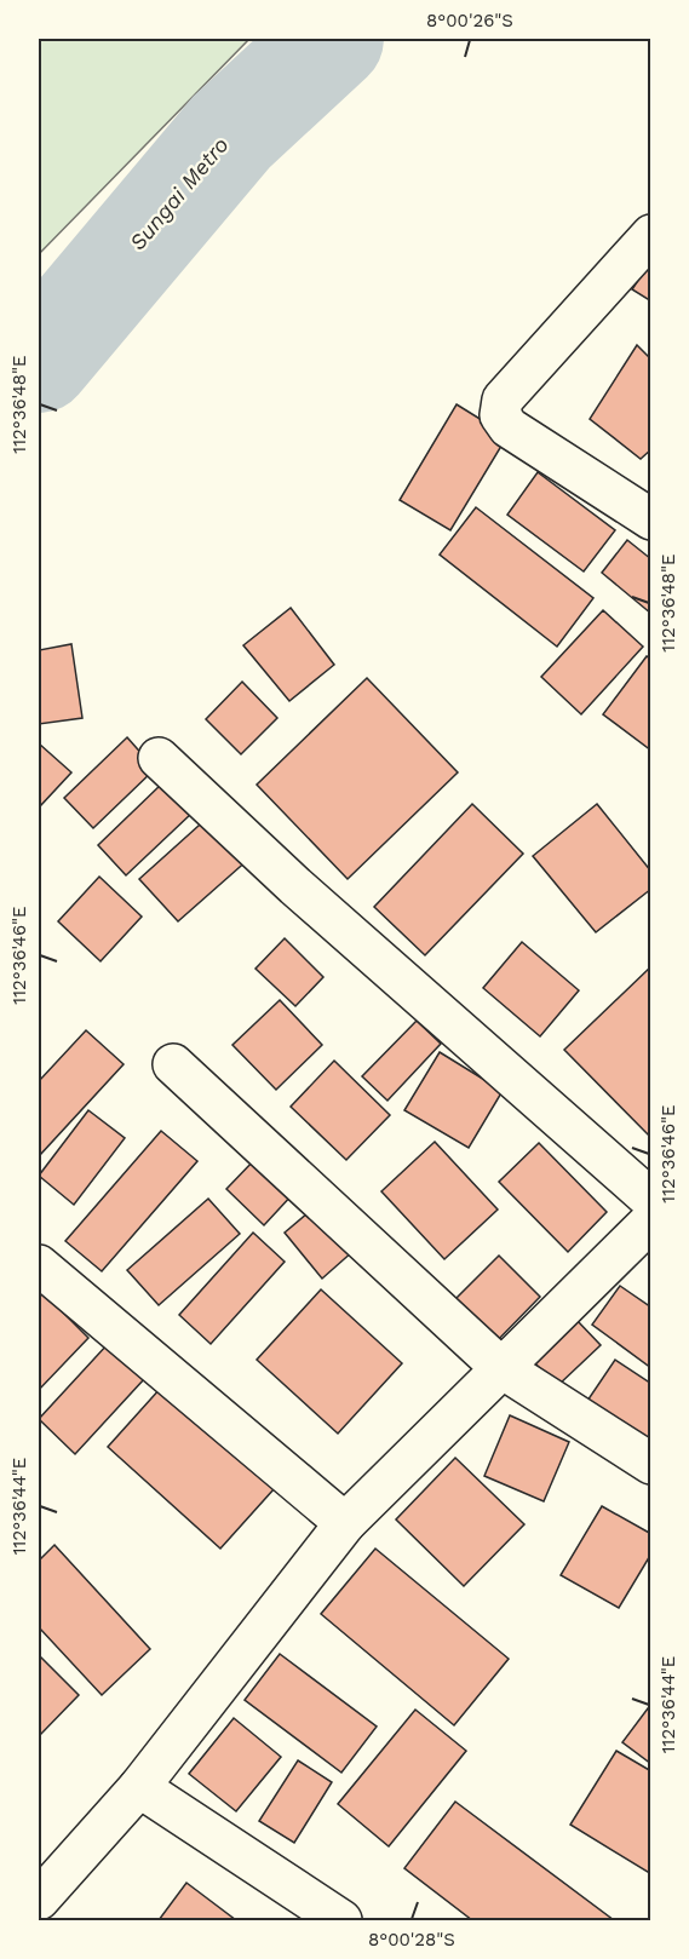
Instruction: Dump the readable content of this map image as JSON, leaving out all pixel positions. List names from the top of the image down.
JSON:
{
  "water": ["Sungai Metro"],
  "coordinates": [
    "8°00'26\"S",
    "112°36'48\"E",
    "112°36'46\"E",
    "112°36'44\"E",
    "8°00'28\"S"
  ]
}
